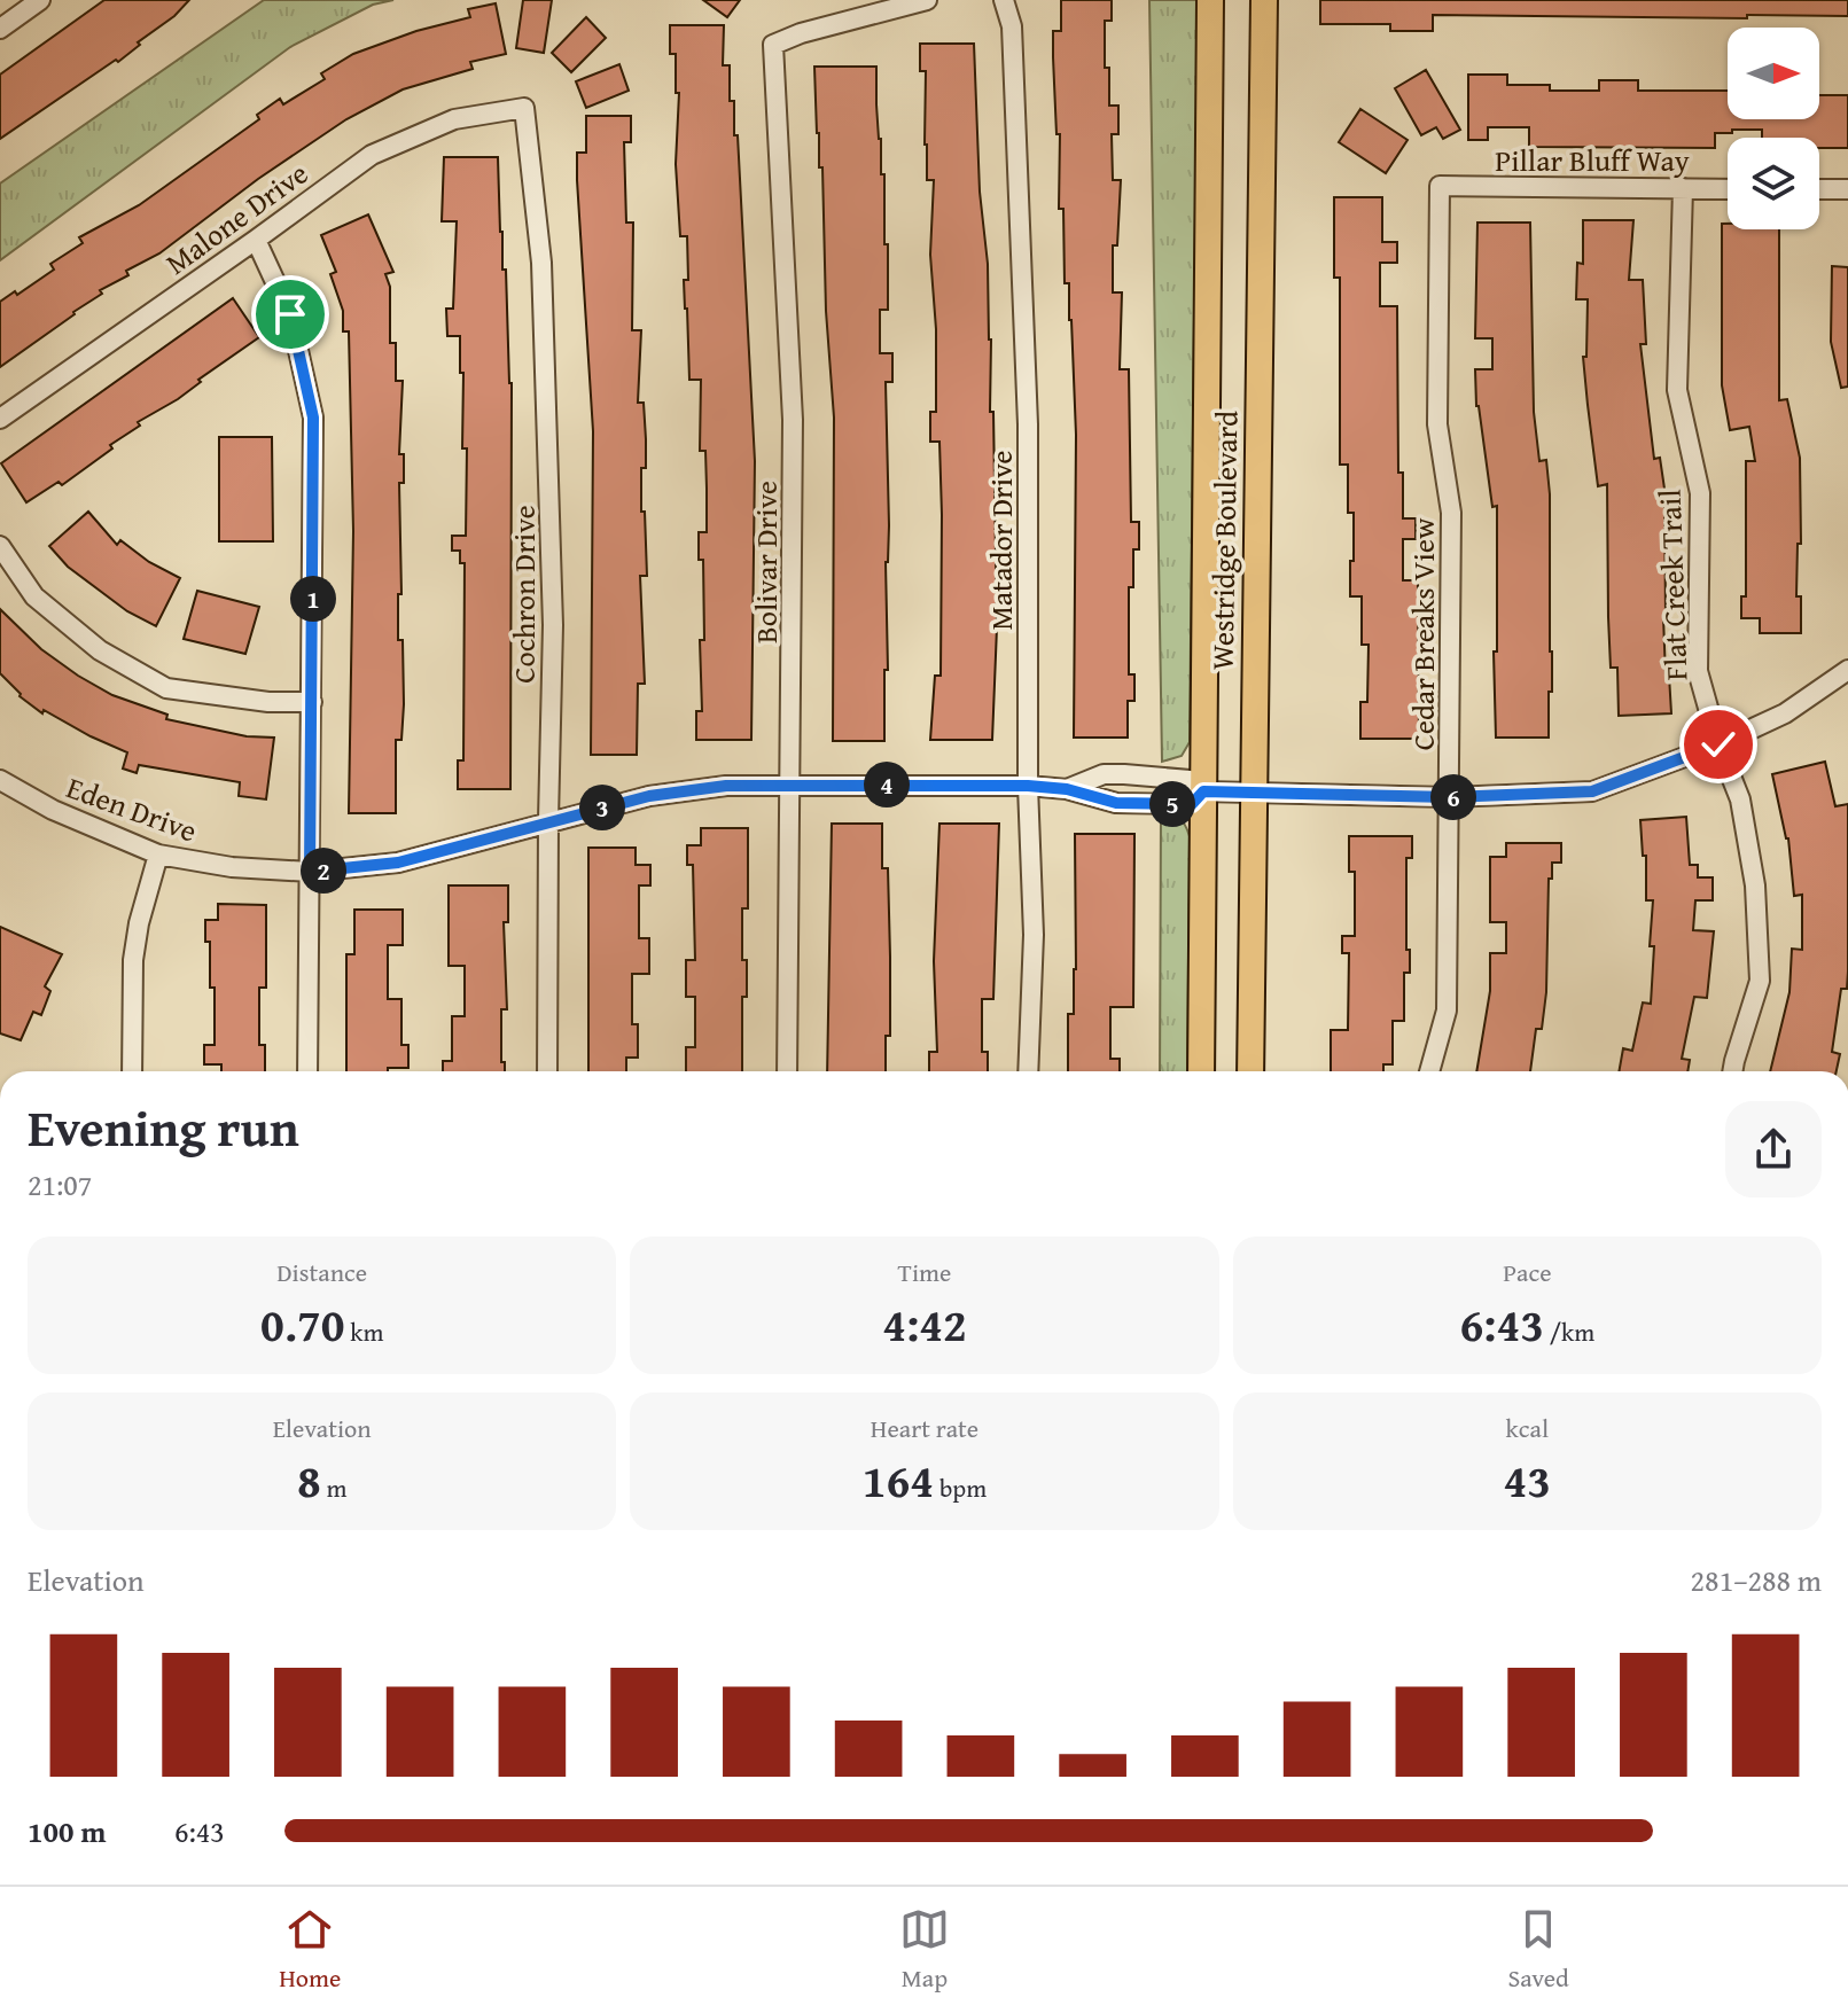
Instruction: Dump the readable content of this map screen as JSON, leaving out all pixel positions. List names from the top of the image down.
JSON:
{
  "streets": {
    "main road": ["Westridge Boulevard"],
    "street": [
      "Pillar Bluff Way",
      "Malone Drive",
      "Matador Drive",
      "Bolivar Drive",
      "Flat Creek Trail",
      "Cochron Drive",
      "Cedar Breaks View",
      "Eden Drive"
    ]
  },
  "crossings": [
    ["Pillar Bluff Way", "Flat Creek Trail"],
    ["Pillar Bluff Way", "Cedar Breaks View"],
    ["Malone Drive", "Cochron Drive"],
    ["Matador Drive", "Eden Drive"],
    ["Westridge Boulevard", "Eden Drive"],
    ["Bolivar Drive", "Eden Drive"],
    ["Flat Creek Trail", "Eden Drive"],
    ["Cochron Drive", "Eden Drive"],
    ["Cedar Breaks View", "Eden Drive"]
  ],
  "north": "right",
  "page": {
    "pins": [
      "1",
      "4",
      "6",
      "5",
      "3",
      "2"
    ],
    "heading": ["Evening run", "21:07"],
    "stats": [
      ["Distance", "0.70 km"],
      ["Time", "4:42"],
      ["Pace", "6:43 /km"],
      ["Elevation", "8 m"],
      ["Heart rate", "164 bpm"],
      ["kcal", "43"]
    ],
    "chart": ["Elevation", "281–288 m"],
    "list": [
      {
        "name": "100 m",
        "note": "6:43"
      }
    ],
    "tabs": ["Home", "Map", "Saved"]
  }
}
